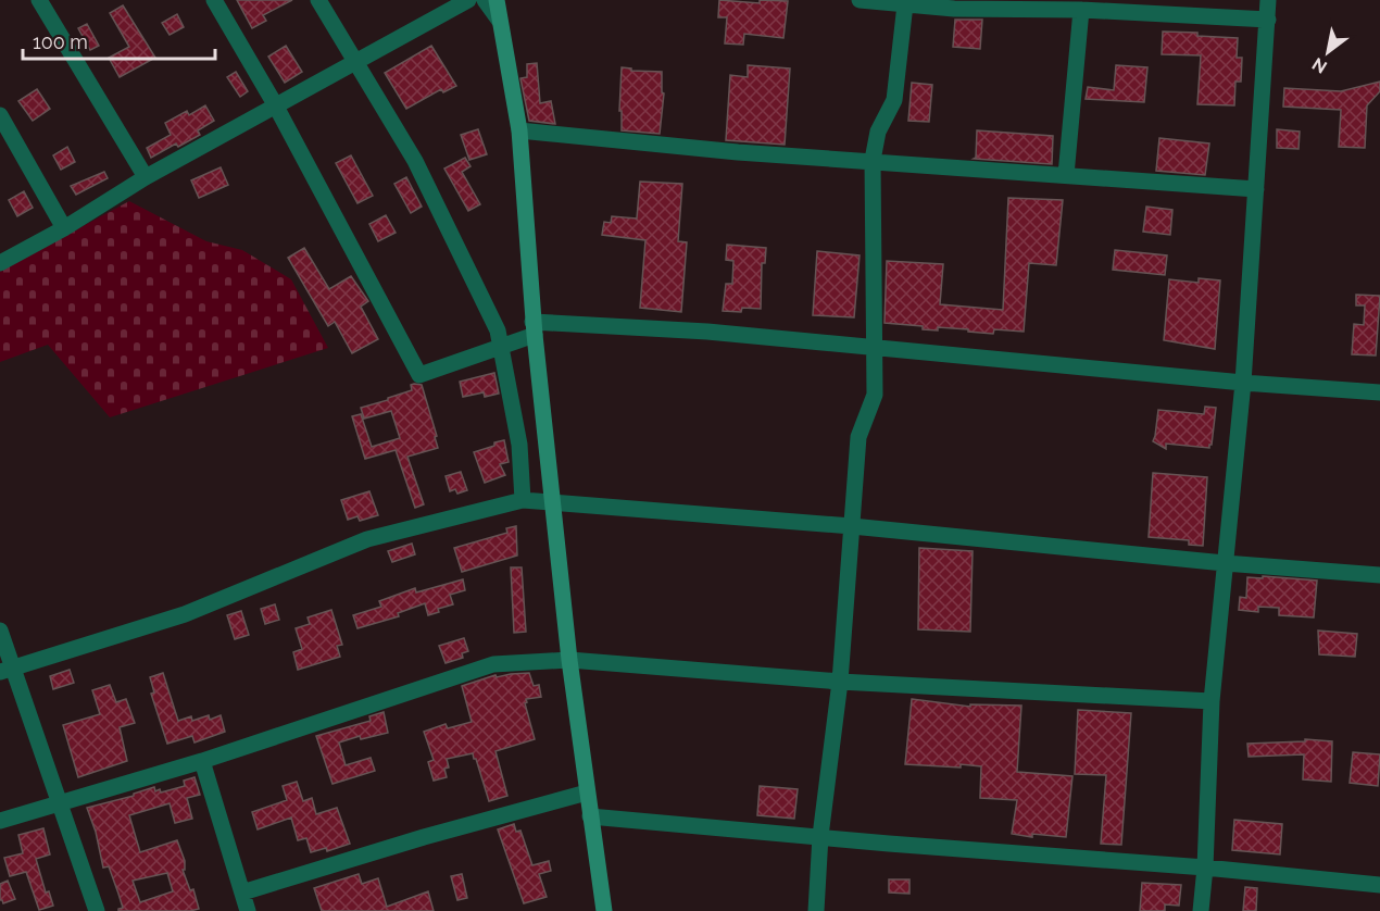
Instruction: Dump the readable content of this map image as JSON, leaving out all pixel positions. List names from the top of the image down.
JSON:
{
  "scale_bar": "100 m",
  "north": "bottom left"
}
